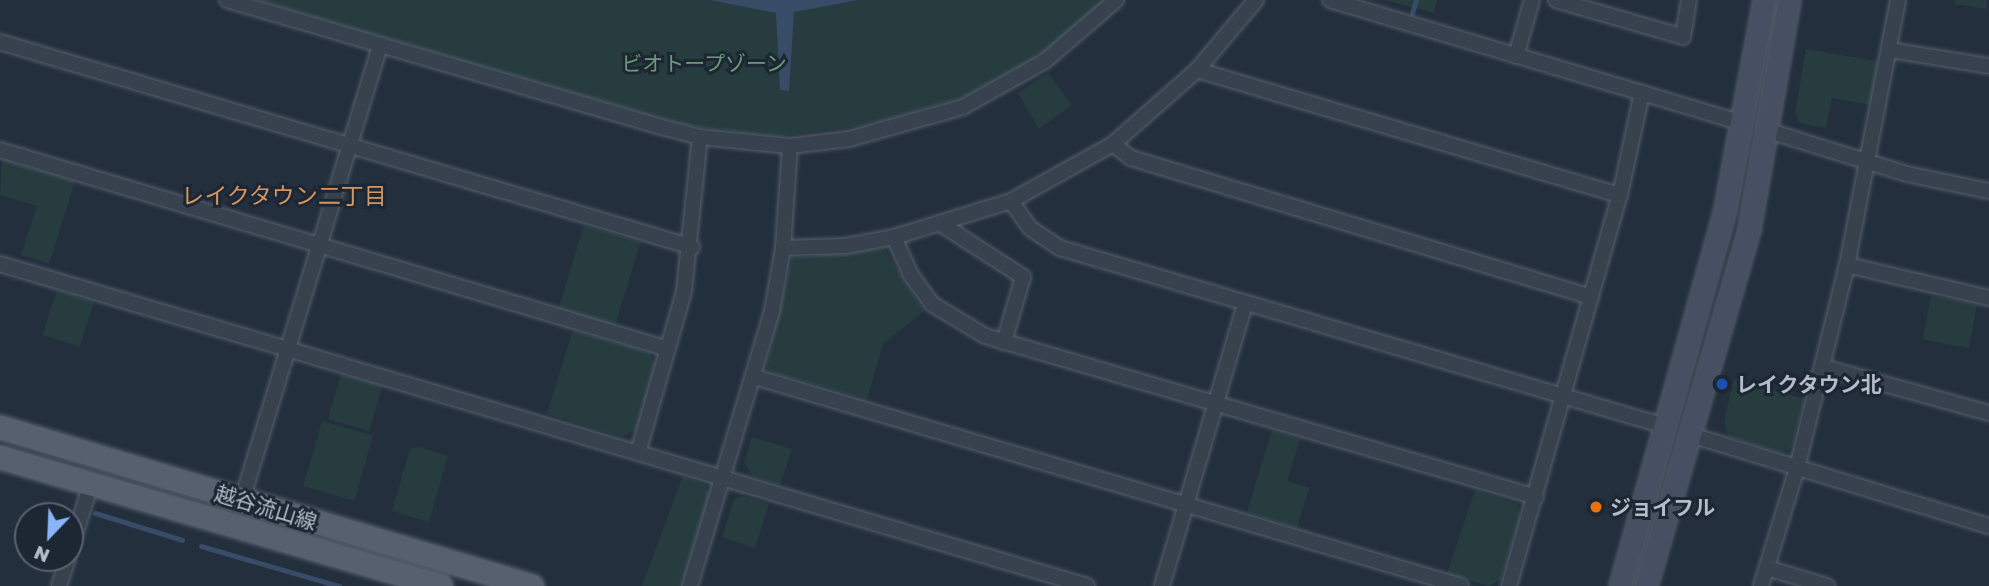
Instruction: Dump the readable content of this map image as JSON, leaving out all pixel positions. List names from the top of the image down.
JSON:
{
  "streets": {
    "main road": ["越谷流山線"]
  },
  "districts": ["レイクタウン二丁目"],
  "parks": ["ビオトープゾーン"],
  "places": ["レイクタウン北", "ジョイフル"],
  "north": "bottom left"
}
